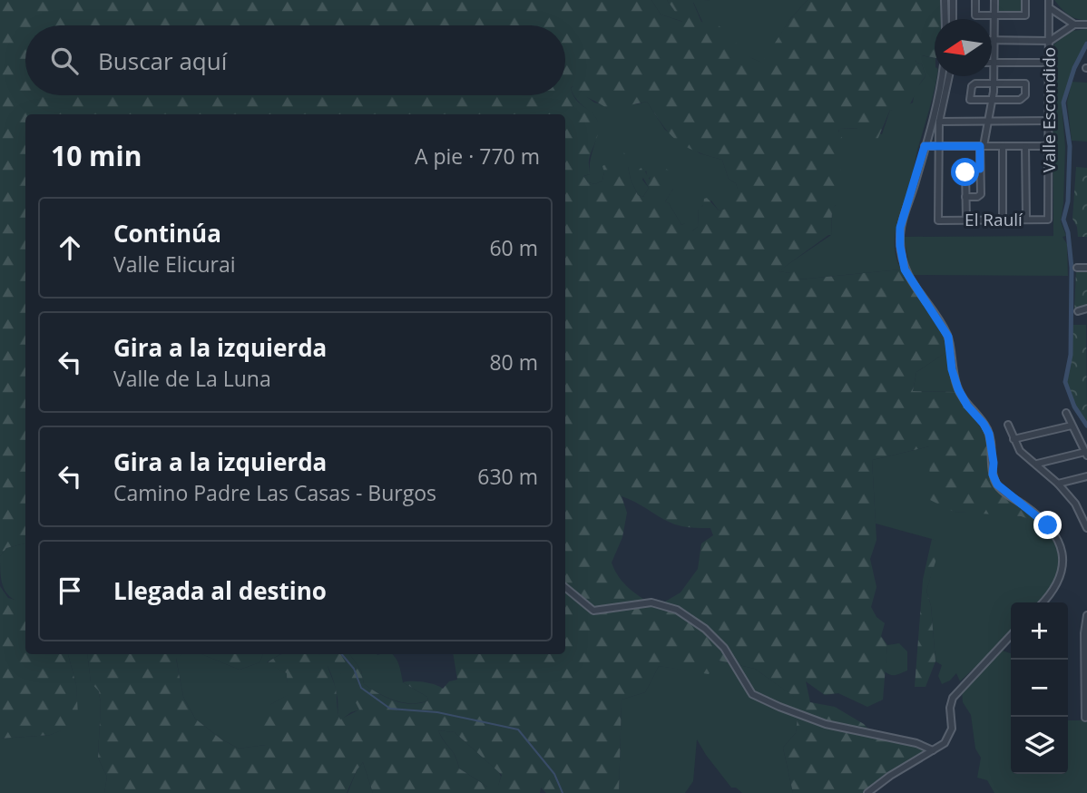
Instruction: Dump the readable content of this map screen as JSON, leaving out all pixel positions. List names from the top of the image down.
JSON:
{
  "streets": {
    "street": ["Valle Escondido", "El Raulí"]
  },
  "crossings": [
    ["Valle Escondido", "El Raulí"]
  ],
  "north": "left",
  "page": {
    "search": "Buscar aquí",
    "heading": ["10 min", "A pie · 770 m"],
    "list": [
      ["Continúa", "Valle Elicurai", "60 m"],
      ["Gira a la izquierda", "Valle de La Luna", "80 m"],
      ["Gira a la izquierda", "Camino Padre Las Casas - Burgos", "630 m"],
      "Llegada al destino"
    ],
    "map_buttons": ["+", "−"]
  }
}
